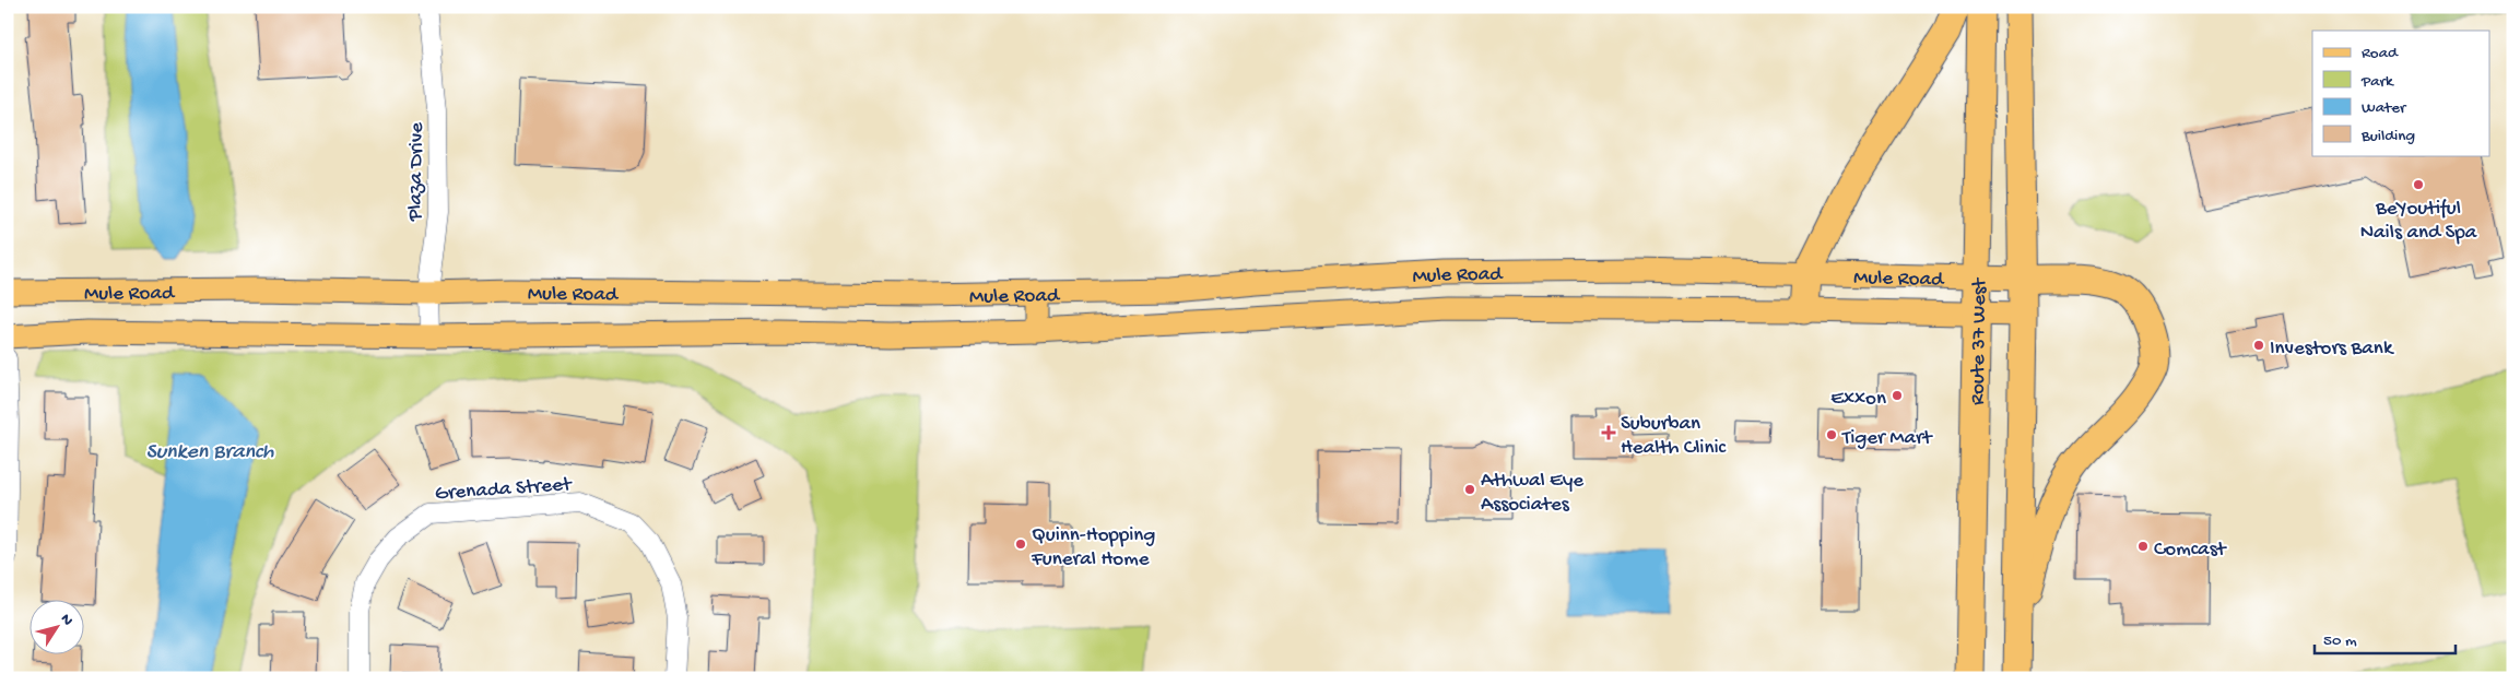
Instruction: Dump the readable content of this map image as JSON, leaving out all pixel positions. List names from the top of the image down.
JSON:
{
  "streets": {
    "highway": ["Route 37 West"],
    "main road": ["Mule Road"],
    "street": ["Plaza Drive", "Grenada Street"]
  },
  "crossings": [
    ["Plaza Drive", "Mule Road"],
    ["Mule Road", "Route 37 West"]
  ],
  "water": ["Sunken Branch"],
  "places": {
    "other": [
      "BeYoutiful Nails and Spa",
      "Investors Bank",
      "Exxon",
      "Tiger Mart",
      "Athwal Eye Associates",
      "Quinn-Hopping Funeral Home",
      "Comcast"
    ],
    "health": ["Suburban Health Clinic"]
  },
  "legend": [
    "Road",
    "Park",
    "Water",
    "Building"
  ],
  "scale_bar": "50 m",
  "north": "top right"
}
